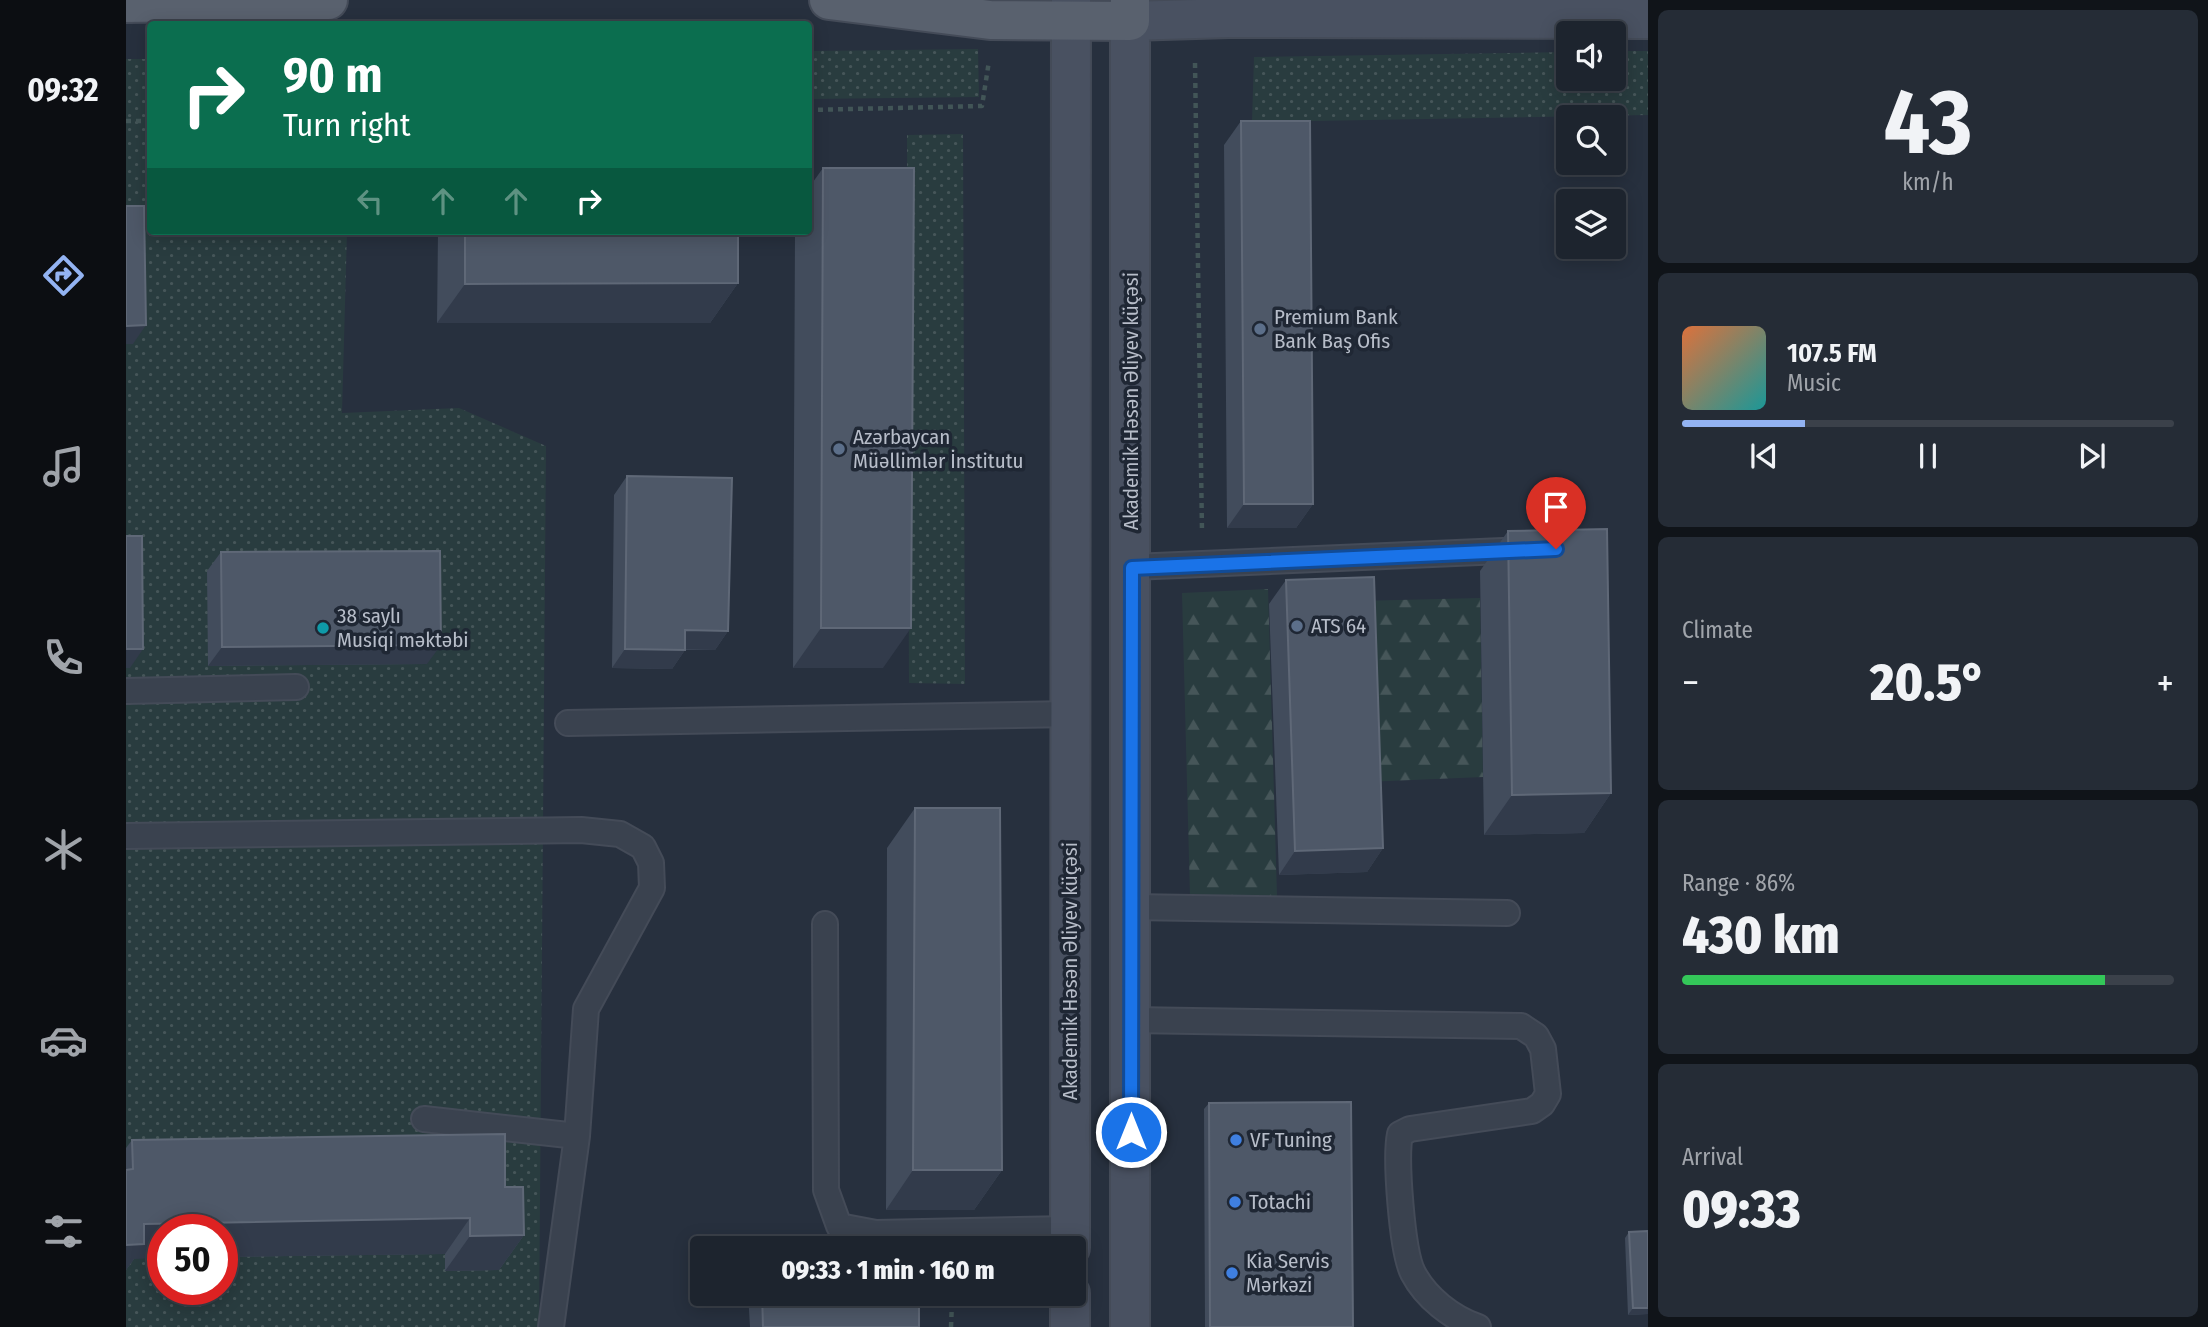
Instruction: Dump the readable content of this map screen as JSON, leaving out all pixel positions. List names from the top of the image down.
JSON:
{
  "streets": {
    "main road": ["Akademik Həsən Əliyev küçəsi"]
  },
  "places": [
    "Premium Bank Bank Baş Ofis",
    "Azərbaycan Müəllimlər İnstitutu",
    "ATS 64",
    "38 saylı Musiqi məktəbi",
    "VF Tuning",
    "Totachi",
    "Kia Servis Mərkəzi"
  ],
  "page": {
    "tabs": "09:32",
    "tile": [
      ["43", "km/h"],
      "Climate",
      ["Range · 86%", "430 km"],
      ["Arrival", "09:33"]
    ],
    "turn": ["90 m", "Turn right"],
    "song": ["107.5 FM", "Music"],
    "heat": ["−", "20.5°", "+"],
    "limit": "50",
    "trip": "09:33 · 1 min · 160 m"
  }
}
